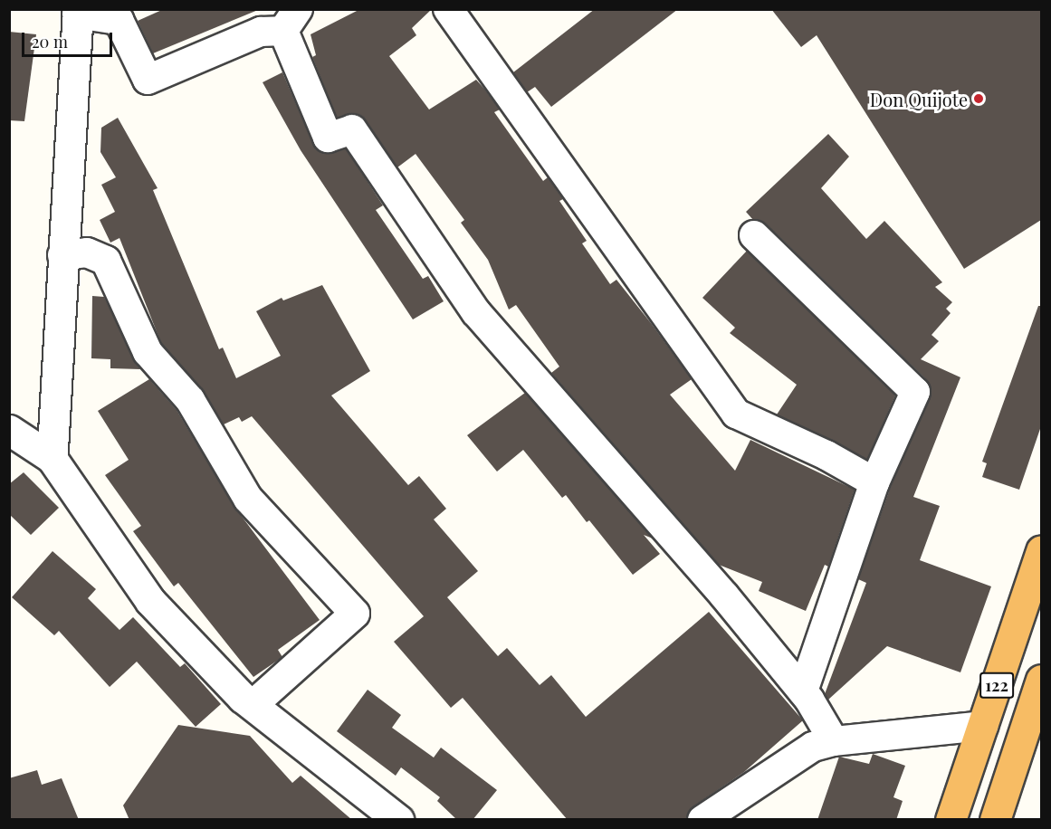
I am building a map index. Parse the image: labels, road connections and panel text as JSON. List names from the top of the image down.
{
  "streets": {
    "highway": ["122"]
  },
  "places": ["Don Quijote"],
  "scale_bar": "20 m"
}
